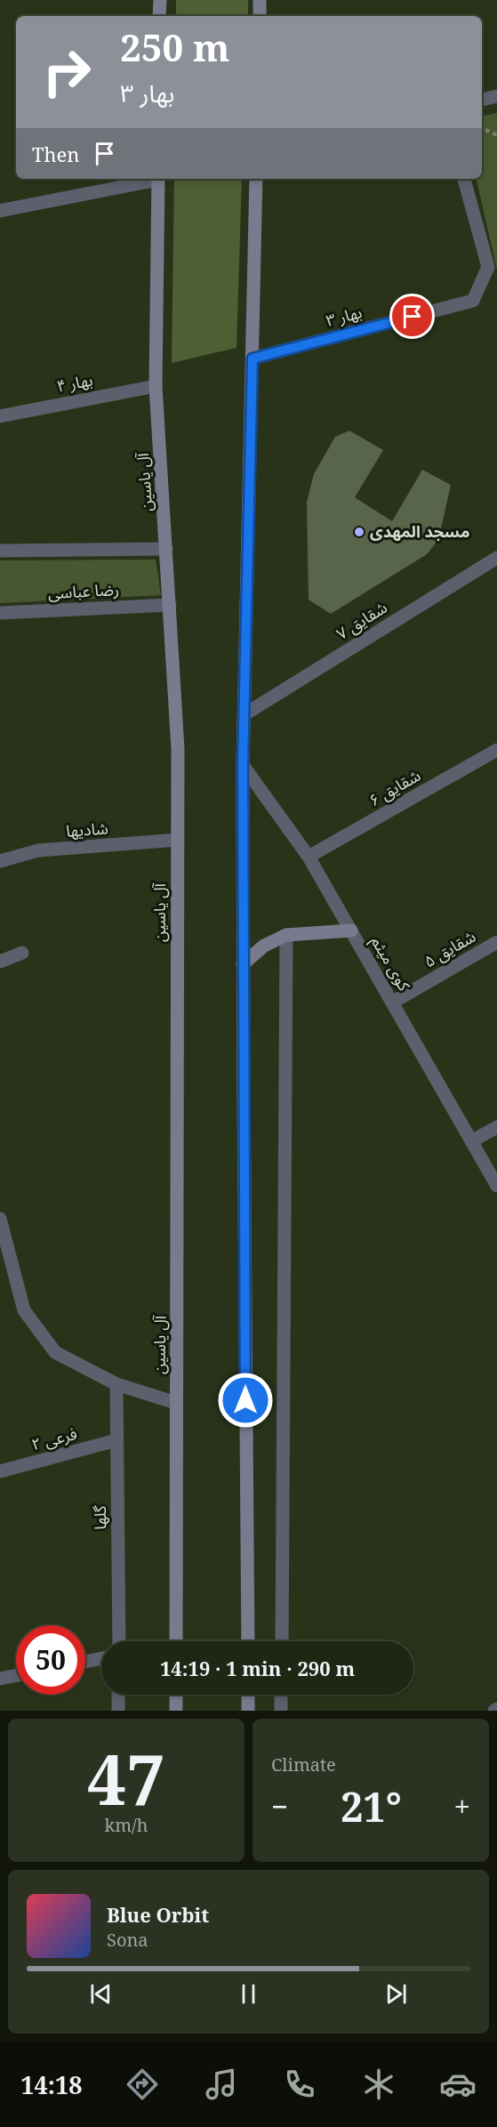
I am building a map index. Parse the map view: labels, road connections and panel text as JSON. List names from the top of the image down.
{
  "streets": {
    "main road": ["آل یاسین"],
    "street": [
      "بهار ۳",
      "بهار ۴",
      "رضا عباسی",
      "شقایق ۷",
      "شقایق ۶",
      "شادیها",
      "شقایق ۵",
      "کوی میثم",
      "فرعی ۲",
      "گلها"
    ]
  },
  "crossings": [
    ["بهار ۴", "آل یاسین"],
    ["آل یاسین", "رضا عباسی"],
    ["آل یاسین", "شادیها"],
    ["شقایق ۶", "کوی میثم"],
    ["شقایق ۵", "کوی میثم"],
    ["فرعی ۲", "گلها"]
  ],
  "places": ["مسجد المهدی"],
  "page": {
    "turn": ["250 m", "بهار ۳"],
    "then": "Then",
    "limit": "50",
    "trip": "14:19 · 1 min · 290 m",
    "tile": [
      ["47", "km/h"],
      "Climate"
    ],
    "heat": ["−", "21°", "+"],
    "song": ["Blue Orbit", "Sona"],
    "tabs": "14:18"
  }
}
